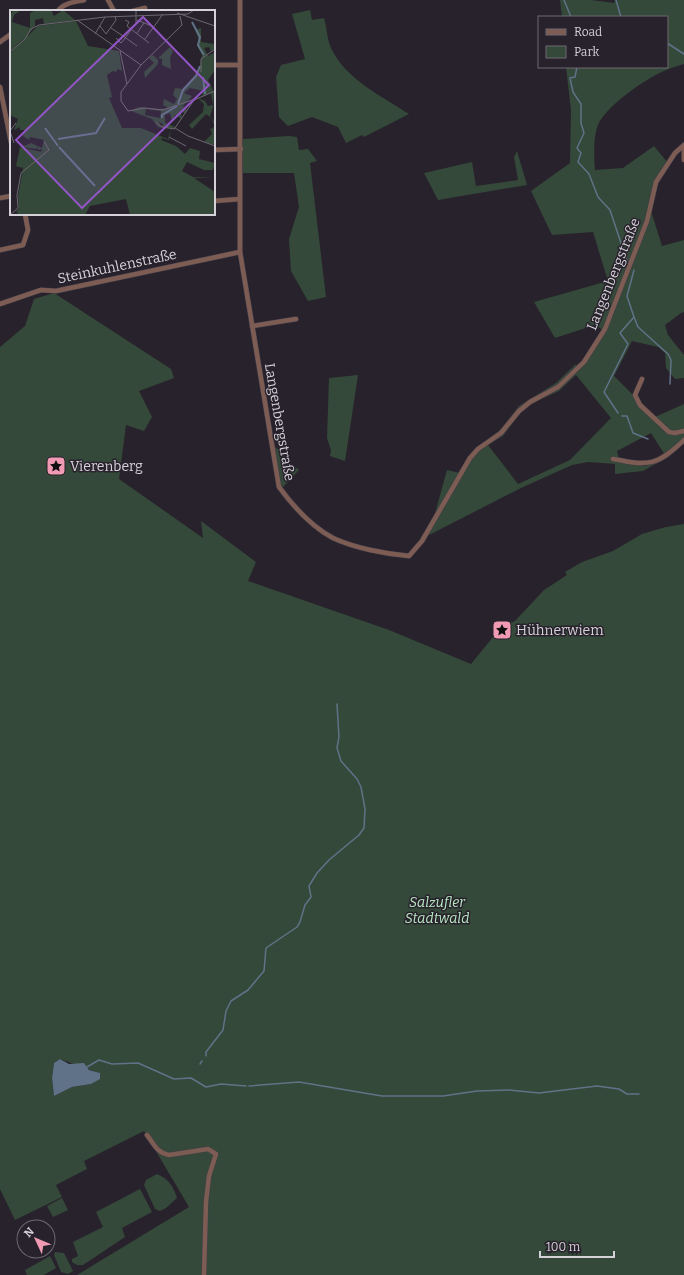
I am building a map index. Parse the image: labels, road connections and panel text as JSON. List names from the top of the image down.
{
  "streets": {
    "street": ["Steinkuhlenstraße", "Langenbergstraße"]
  },
  "crossings": [
    ["Steinkuhlenstraße", "Langenbergstraße"]
  ],
  "parks": ["Salzufler Stadtwald"],
  "places": {
    "place": ["Vierenberg", "Hühnerwiem"]
  },
  "legend": ["Road", "Park"],
  "scale_bar": "100 m",
  "north": "top left"
}
